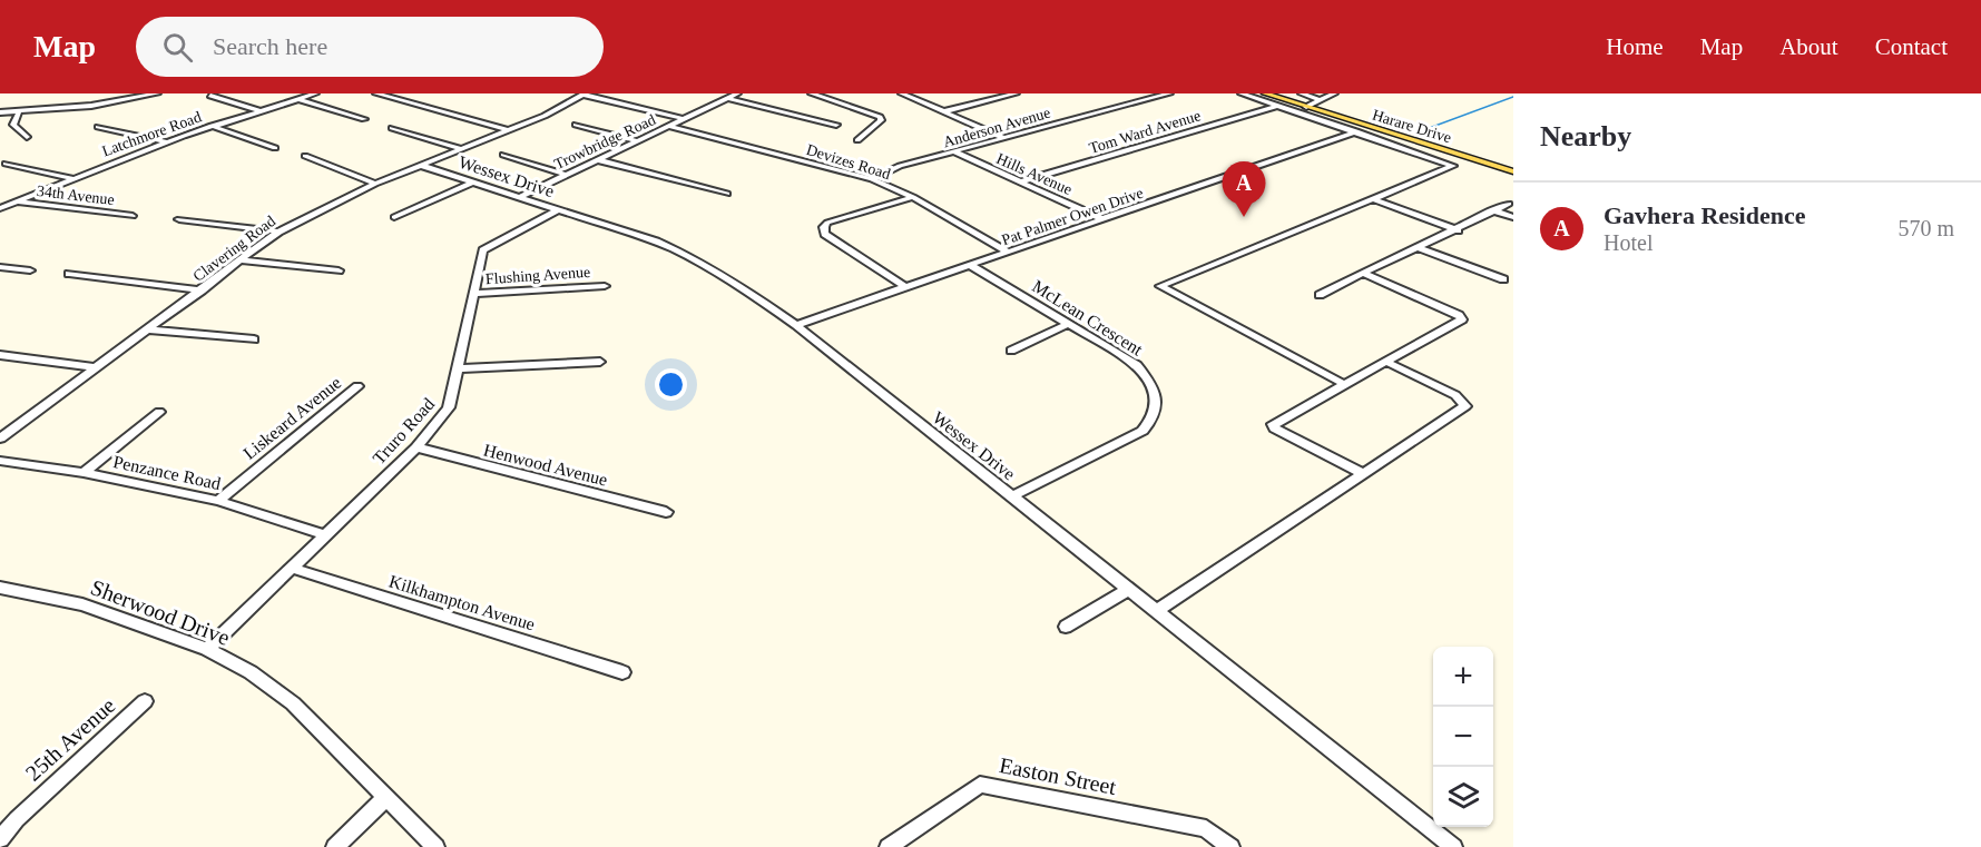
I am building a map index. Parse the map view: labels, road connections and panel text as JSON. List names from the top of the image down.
{
  "streets": {
    "main road": ["Harare Drive"],
    "street": [
      "Anderson Avenue",
      "Tom Ward Avenue",
      "Latchmore Road",
      "Trowbridge Road",
      "Devizes Road",
      "Hills Avenue",
      "Wessex Drive",
      "34th Avenue",
      "Pat Palmer Owen Drive",
      "Clavering Road",
      "Flushing Avenue",
      "McLean Crescent",
      "Liskeard Avenue",
      "Truro Road",
      "Henwood Avenue",
      "Penzance Road",
      "Kilkhampton Avenue",
      "Sherwood Drive",
      "25th Avenue",
      "Easton Street"
    ]
  },
  "crossings": [
    ["Anderson Avenue", "Devizes Road"],
    ["Anderson Avenue", "Hills Avenue"],
    ["Tom Ward Avenue", "Hills Avenue"],
    ["Latchmore Road", "34th Avenue"],
    ["Trowbridge Road", "Devizes Road"],
    ["Trowbridge Road", "Wessex Drive"],
    ["Devizes Road", "Pat Palmer Owen Drive"],
    ["Hills Avenue", "Pat Palmer Owen Drive"],
    ["Wessex Drive", "Pat Palmer Owen Drive"],
    ["Wessex Drive", "Clavering Road"],
    ["Wessex Drive", "McLean Crescent"],
    ["Wessex Drive", "Truro Road"],
    ["Pat Palmer Owen Drive", "McLean Crescent"],
    ["Flushing Avenue", "Truro Road"],
    ["Liskeard Avenue", "Penzance Road"],
    ["Truro Road", "Henwood Avenue"],
    ["Truro Road", "Penzance Road"],
    ["Truro Road", "Kilkhampton Avenue"],
    ["Truro Road", "Sherwood Drive"]
  ],
  "page": {
    "header": "Map",
    "search": "Search here",
    "nav": [
      "Home",
      "Map",
      "About",
      "Contact"
    ],
    "heading": "Nearby",
    "pins": "A",
    "list": [
      {
        "mark": "A",
        "name": "Gavhera Residence",
        "note": "Hotel",
        "value": "570 m"
      }
    ],
    "map_buttons": ["+", "−"]
  }
}
